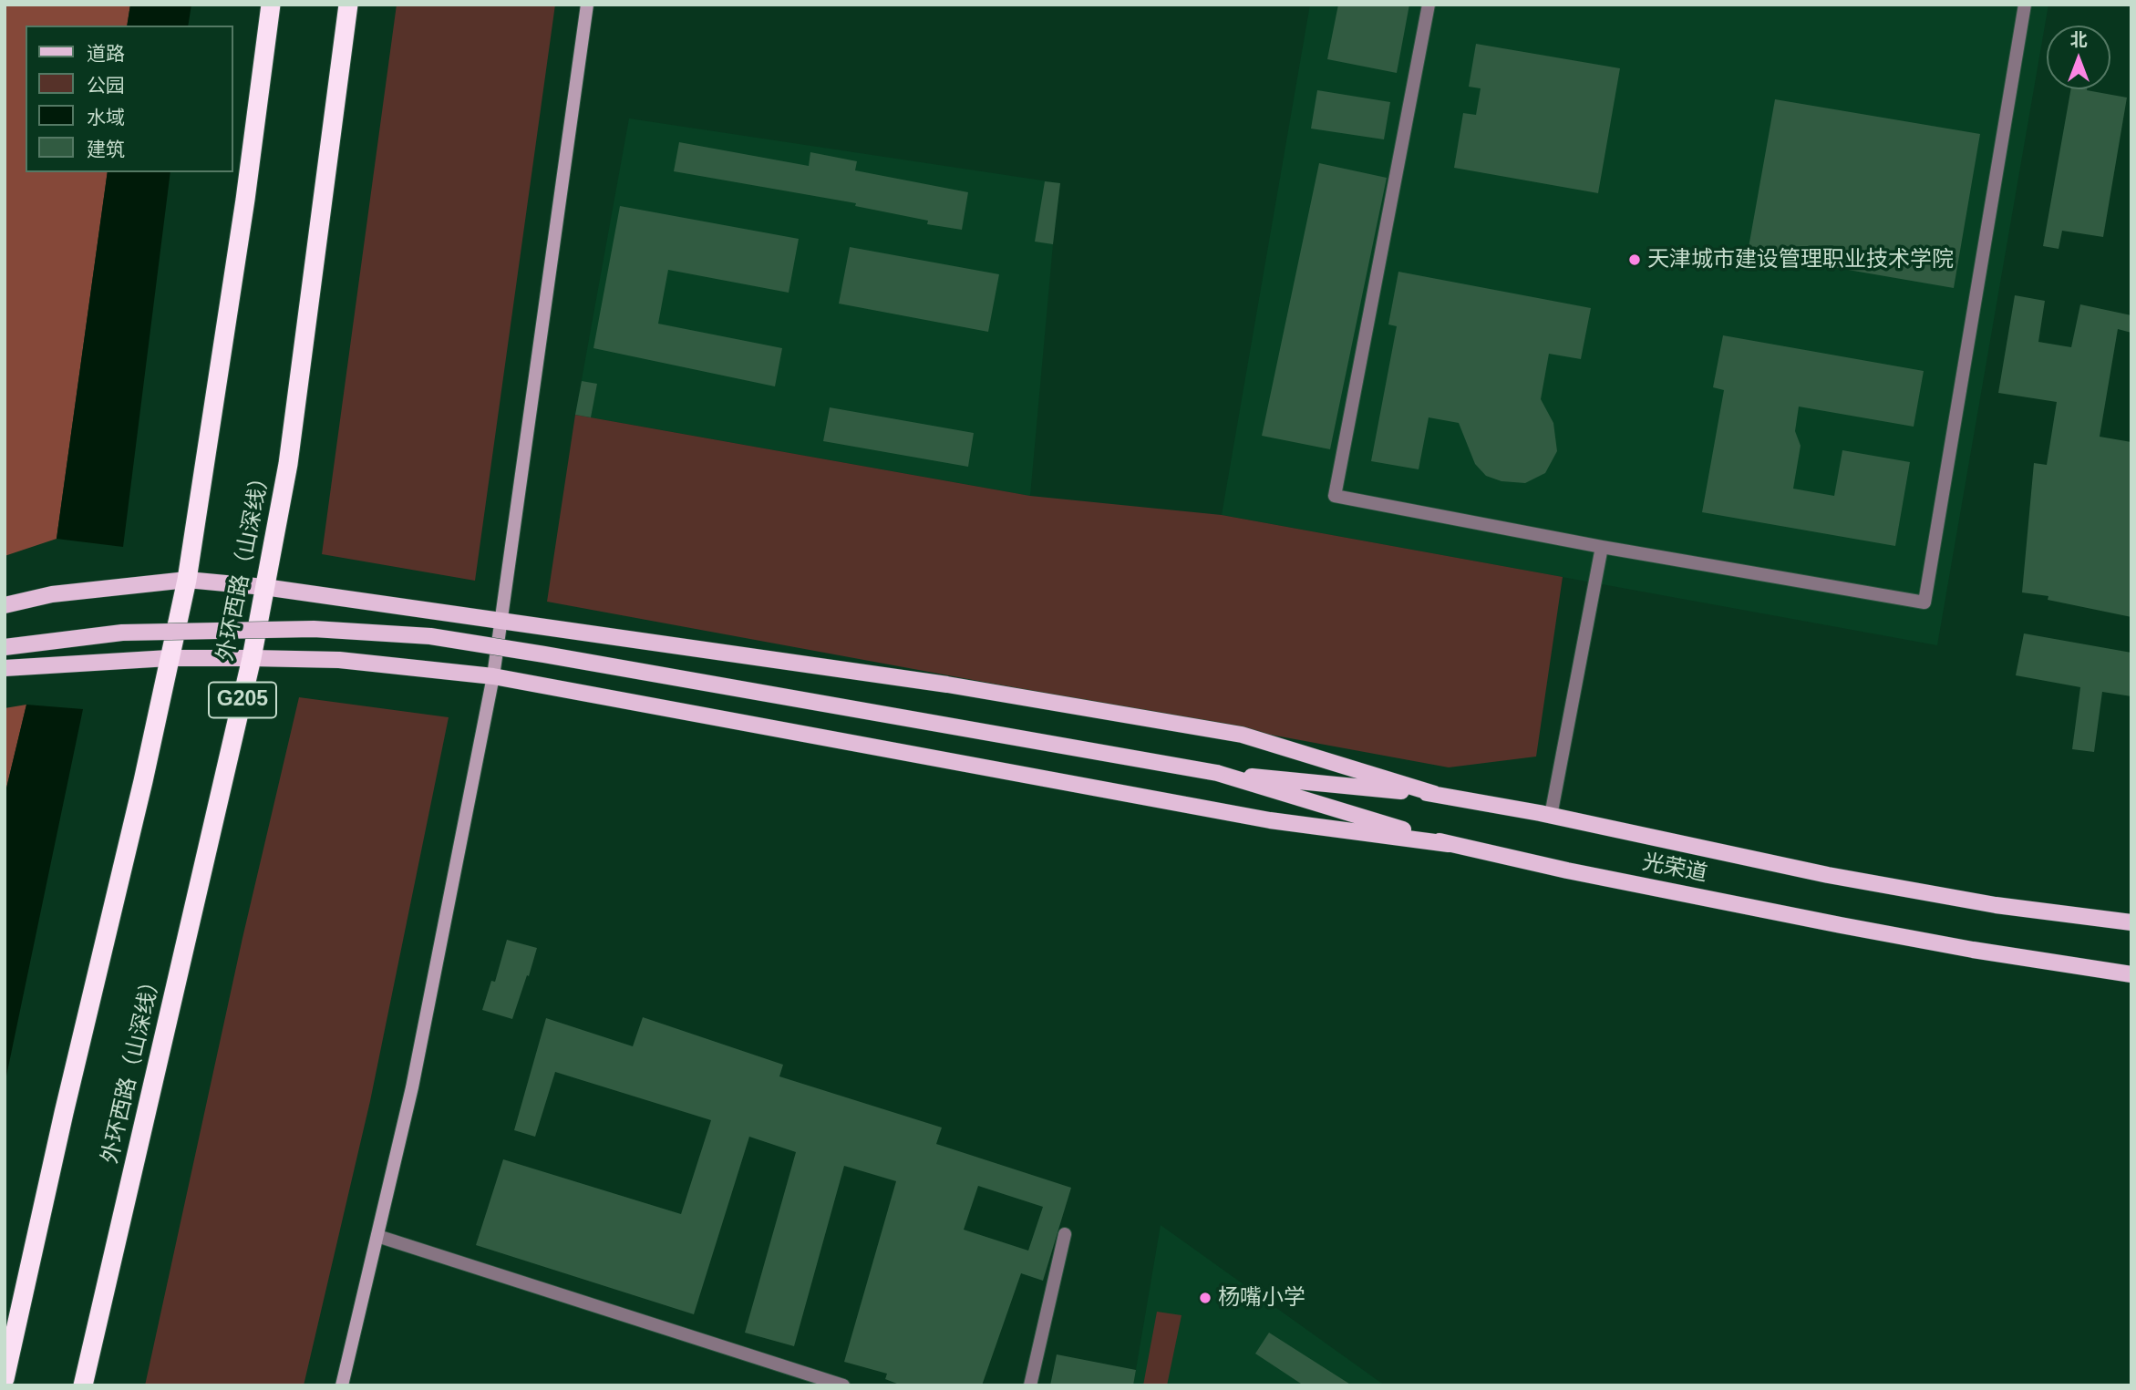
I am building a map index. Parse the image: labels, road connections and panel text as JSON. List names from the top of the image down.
{
  "streets": {
    "highway": ["外环西路（山深线）", "G205"],
    "main road": ["光荣道"]
  },
  "places": ["天津城市建设管理职业技术学院", "杨嘴小学"],
  "legend": [
    "道路",
    "公园",
    "水域",
    "建筑"
  ],
  "north": "top"
}
